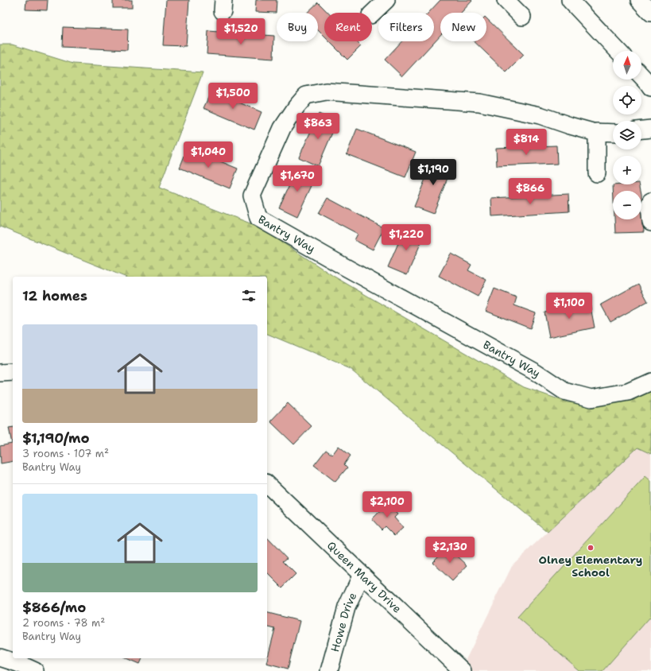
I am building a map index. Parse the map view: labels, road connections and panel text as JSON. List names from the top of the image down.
{
  "streets": {
    "street": ["Bantry Way", "Queen Mary Drive", "Howe Drive"]
  },
  "crossings": [
    ["Queen Mary Drive", "Howe Drive"]
  ],
  "places": ["Olney Elementary School"],
  "north": "top",
  "page": {
    "chip": [
      "Buy",
      "Rent",
      "Filters",
      "New"
    ],
    "price": [
      "$1,520",
      "$1,500",
      "$863",
      "$814",
      "$1,040",
      "$1,190",
      "$1,670",
      "$866",
      "$1,220",
      "$1,100",
      "$2,100",
      "$2,130"
    ],
    "map_buttons": ["+", "−"],
    "heading": "12 homes",
    "list": [
      {
        "name": "$1,190/mo",
        "note": "3 rooms · 107 m² · Bantry Way"
      },
      {
        "name": "$866/mo",
        "note": "2 rooms · 78 m² · Bantry Way"
      }
    ]
  }
}
